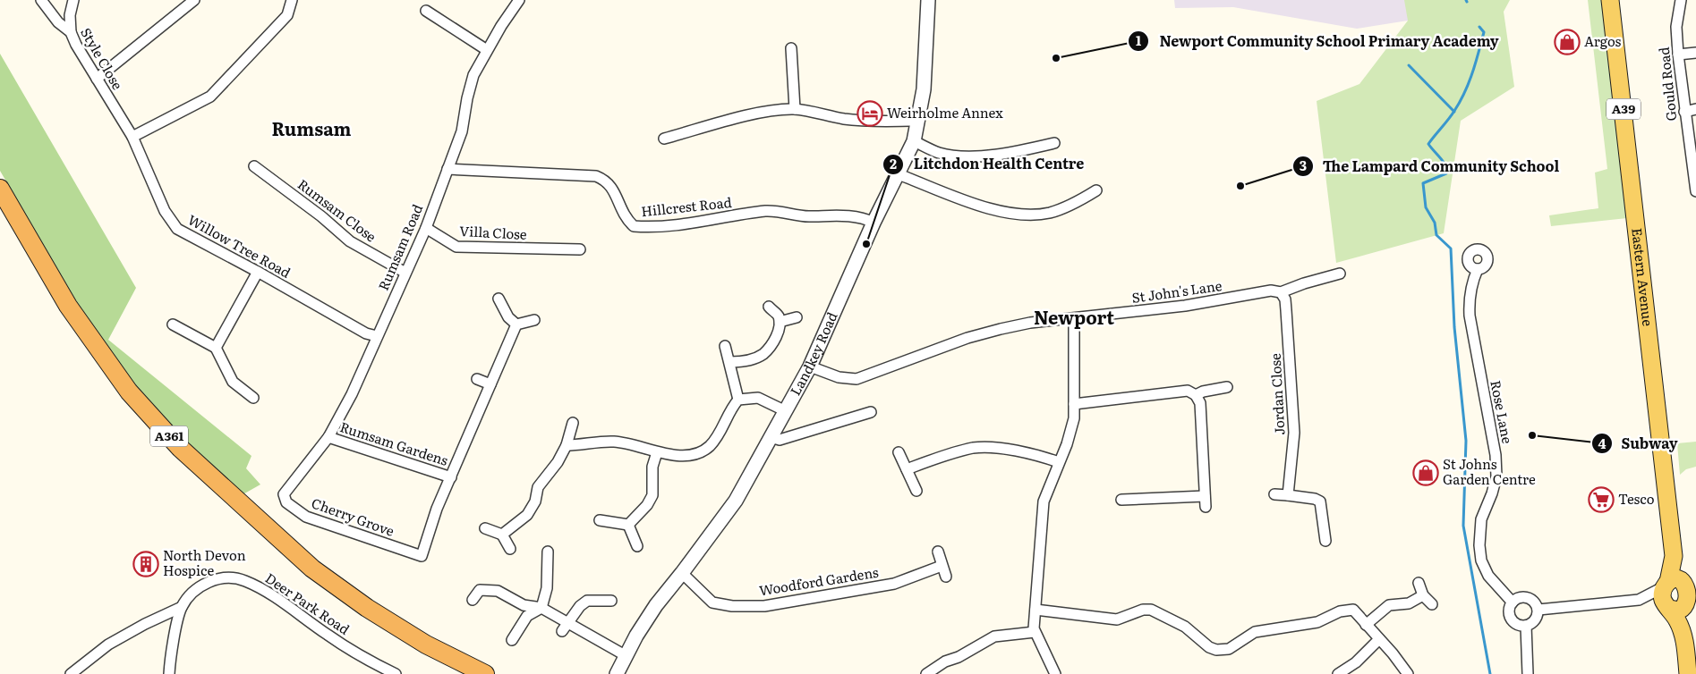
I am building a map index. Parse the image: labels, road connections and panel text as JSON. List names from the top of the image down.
{
  "streets": {
    "highway": ["A361"],
    "main road": ["A39", "Eastern Avenue"],
    "street": [
      "Style Close",
      "Gould Road",
      "Hillcrest Road",
      "Rumsam Close",
      "Villa Close",
      "Willow Tree Road",
      "Rumsam Road",
      "St John's Lane",
      "Landkey Road",
      "Jordan Close",
      "Rose Lane",
      "Rumsam Gardens",
      "Cherry Grove",
      "Woodford Gardens",
      "Deer Park Road"
    ]
  },
  "crossings": [
    ["Style Close", "Willow Tree Road"],
    ["Hillcrest Road", "Rumsam Road"],
    ["Hillcrest Road", "Landkey Road"],
    ["Rumsam Close", "Rumsam Road"],
    ["Villa Close", "Rumsam Road"],
    ["Willow Tree Road", "Rumsam Road"],
    ["Rumsam Road", "Rumsam Gardens"],
    ["Rumsam Road", "Cherry Grove"],
    ["St John's Lane", "Landkey Road"],
    ["St John's Lane", "Jordan Close"],
    ["Landkey Road", "Woodford Gardens"],
    ["Rumsam Gardens", "Cherry Grove"]
  ],
  "districts": ["Rumsam", "Newport"],
  "places": {
    "shop": ["Argos", "St Johns Garden Centre"],
    "other": [
      "Newport Community School Primary Academy",
      "The Lampard Community School",
      "Litchdon Health Centre",
      "Subway"
    ],
    "hotel": ["Weirholme Annex"],
    "supermarket": ["Tesco"],
    "building": ["North Devon Hospice"]
  }
}
